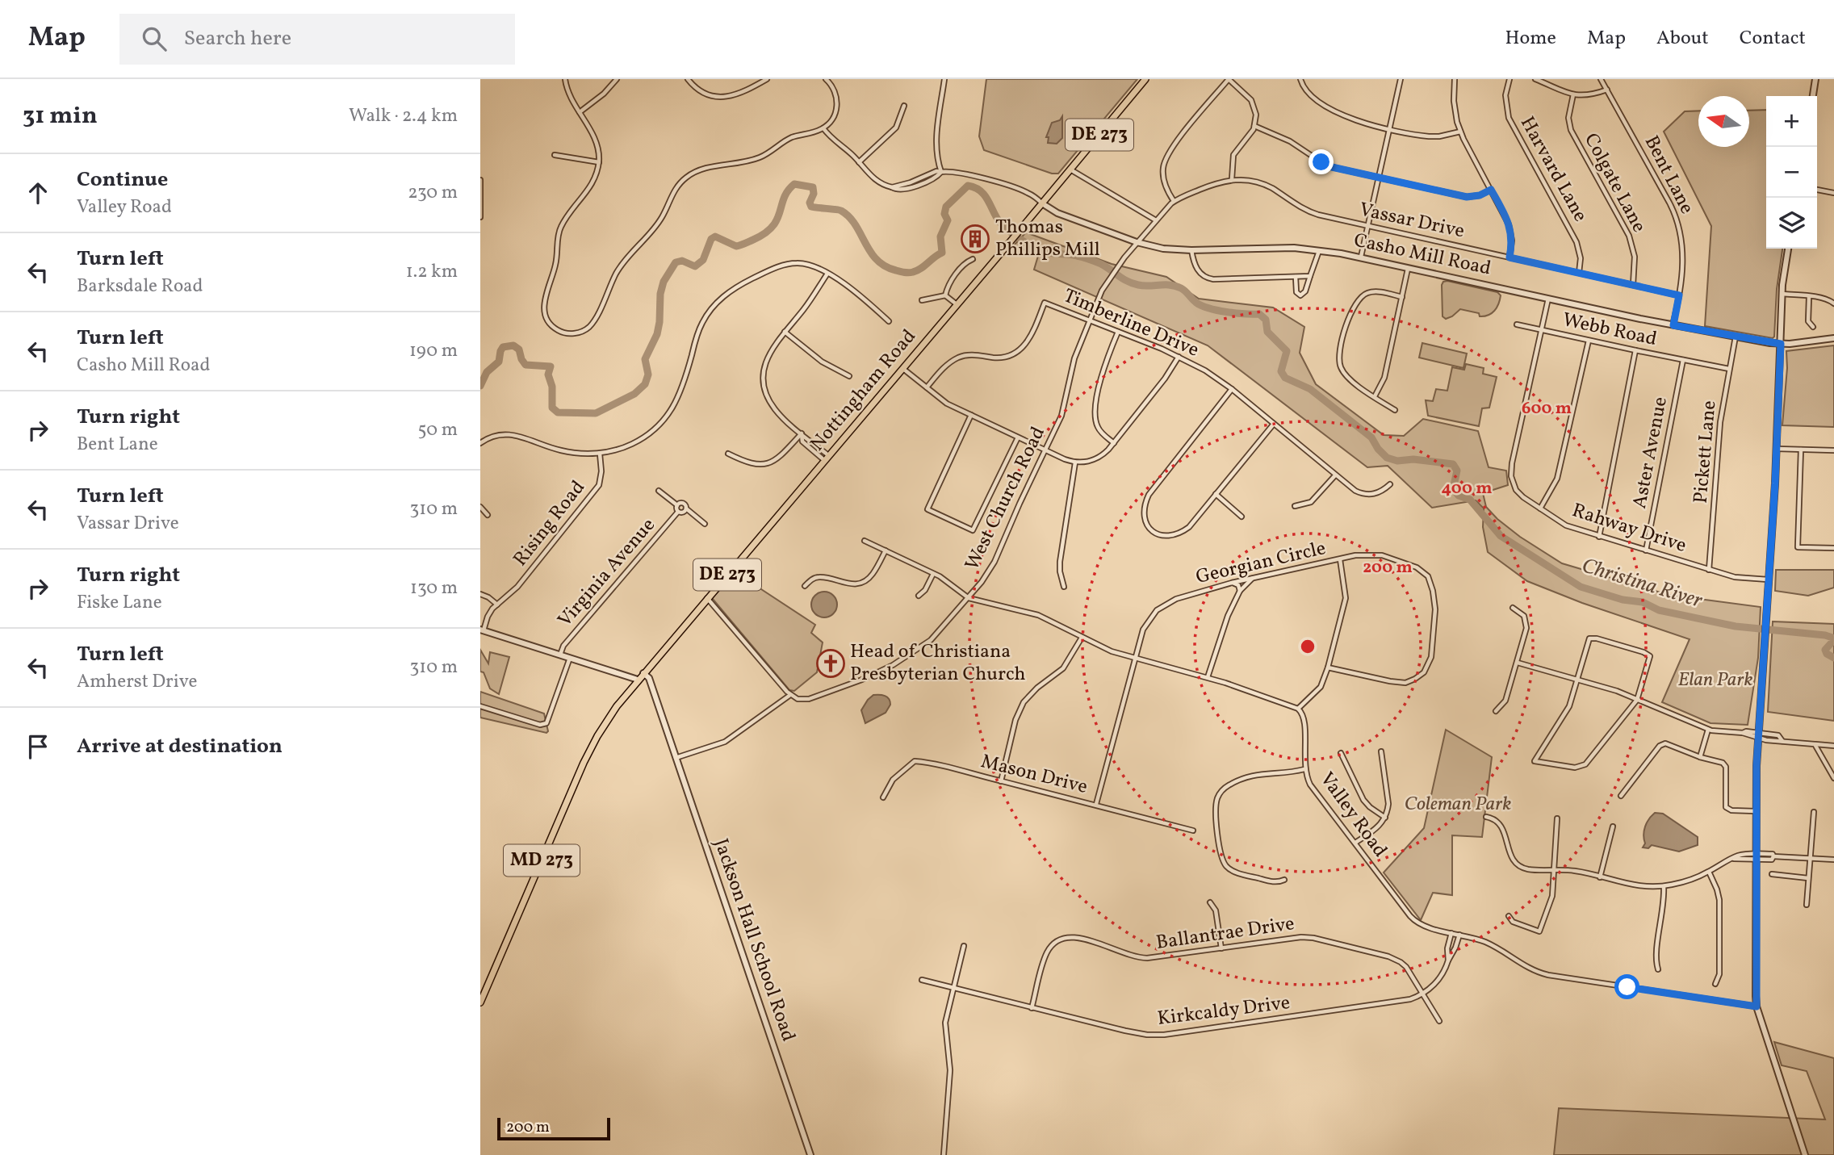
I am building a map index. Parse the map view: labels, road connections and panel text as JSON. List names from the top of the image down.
{
  "streets": {
    "main road": ["DE 273", "Nottingham Road", "MD 273"],
    "street": [
      "Harvard Lane",
      "Bent Lane",
      "Colgate Lane",
      "Vassar Drive",
      "Casho Mill Road",
      "Timberline Drive",
      "Webb Road",
      "Pickett Lane",
      "Aster Avenue",
      "West Church Road",
      "Rising Road",
      "Rahway Drive",
      "Georgian Circle",
      "Virginia Avenue",
      "Mason Drive",
      "Valley Road",
      "Ballantrae Drive",
      "Jackson Hall School Road",
      "Kirkcaldy Drive"
    ]
  },
  "crossings": [
    ["Harvard Lane", "Vassar Drive"],
    ["Bent Lane", "Vassar Drive"],
    ["Bent Lane", "Casho Mill Road"],
    ["Colgate Lane", "Vassar Drive"],
    ["Vassar Drive", "West Church Road"],
    ["Casho Mill Road", "Nottingham Road"],
    ["Casho Mill Road", "Pickett Lane"],
    ["Casho Mill Road", "West Church Road"],
    ["Casho Mill Road", "Rahway Drive"],
    ["Timberline Drive", "West Church Road"],
    ["Webb Road", "Pickett Lane"],
    ["Webb Road", "Aster Avenue"],
    ["Webb Road", "Rahway Drive"],
    ["Nottingham Road", "MD 273"],
    ["Nottingham Road", "Jackson Hall School Road"],
    ["Pickett Lane", "Rahway Drive"],
    ["Aster Avenue", "Rahway Drive"],
    ["Georgian Circle", "Mason Drive"],
    ["Valley Road", "Kirkcaldy Drive"],
    ["Ballantrae Drive", "Kirkcaldy Drive"]
  ],
  "water": ["Christina River"],
  "parks": ["Elan Park", "Coleman Park"],
  "places": {
    "building": ["Thomas Phillips Mill"],
    "church": ["Head of Christiana Presbyterian Church"]
  },
  "scale_bar": "200 m",
  "north": "left",
  "page": {
    "header": "Map",
    "search": "Search here",
    "nav": [
      "Home",
      "Map",
      "About",
      "Contact"
    ],
    "heading": ["31 min", "Walk · 2.4 km"],
    "map_buttons": ["+", "−"],
    "list": [
      ["Continue", "Valley Road", "230 m"],
      ["Turn left", "Barksdale Road", "1.2 km"],
      ["Turn left", "Casho Mill Road", "190 m"],
      ["Turn right", "Bent Lane", "50 m"],
      ["Turn left", "Vassar Drive", "310 m"],
      ["Turn right", "Fiske Lane", "130 m"],
      ["Turn left", "Amherst Drive", "310 m"],
      "Arrive at destination"
    ],
    "scale": "200 m"
  },
  "rings": ["600 m", "400 m", "200 m"]
}
